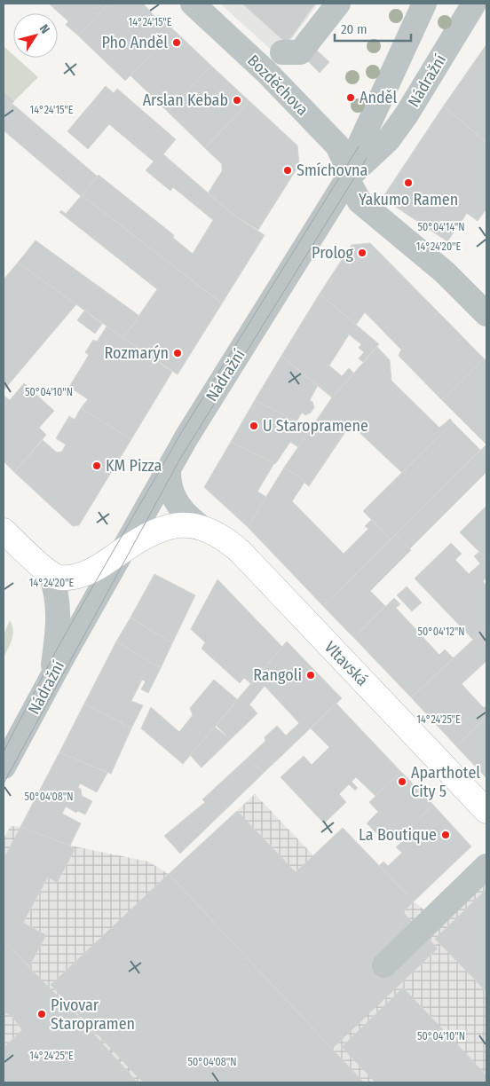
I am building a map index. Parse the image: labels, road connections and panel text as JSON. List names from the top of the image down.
{
  "streets": {
    "main road": ["Vltavská"],
    "street": ["Nádražní", "Bozděchova"]
  },
  "crossings": [
    ["Nádražní", "Bozděchova"],
    ["Nádražní", "Vltavská"]
  ],
  "places": [
    "Pho Anděl",
    "Anděl",
    "Arslan Kebab",
    "Smíchovna",
    "Yakumo Ramen",
    "Prolog",
    "Rozmarýn",
    "U Staropramene",
    "KM Pizza",
    "Rangoli",
    "Aparthotel City 5",
    "La Boutique",
    "Pivovar Staropramen"
  ],
  "scale_bar": "20 m",
  "north": "top right",
  "coordinates": [
    "14°24'15\"E",
    "50°04'14\"N",
    "14°24'20\"E",
    "50°04'10\"N",
    "50°04'12\"N",
    "14°24'25\"E",
    "50°04'08\"N"
  ]
}
